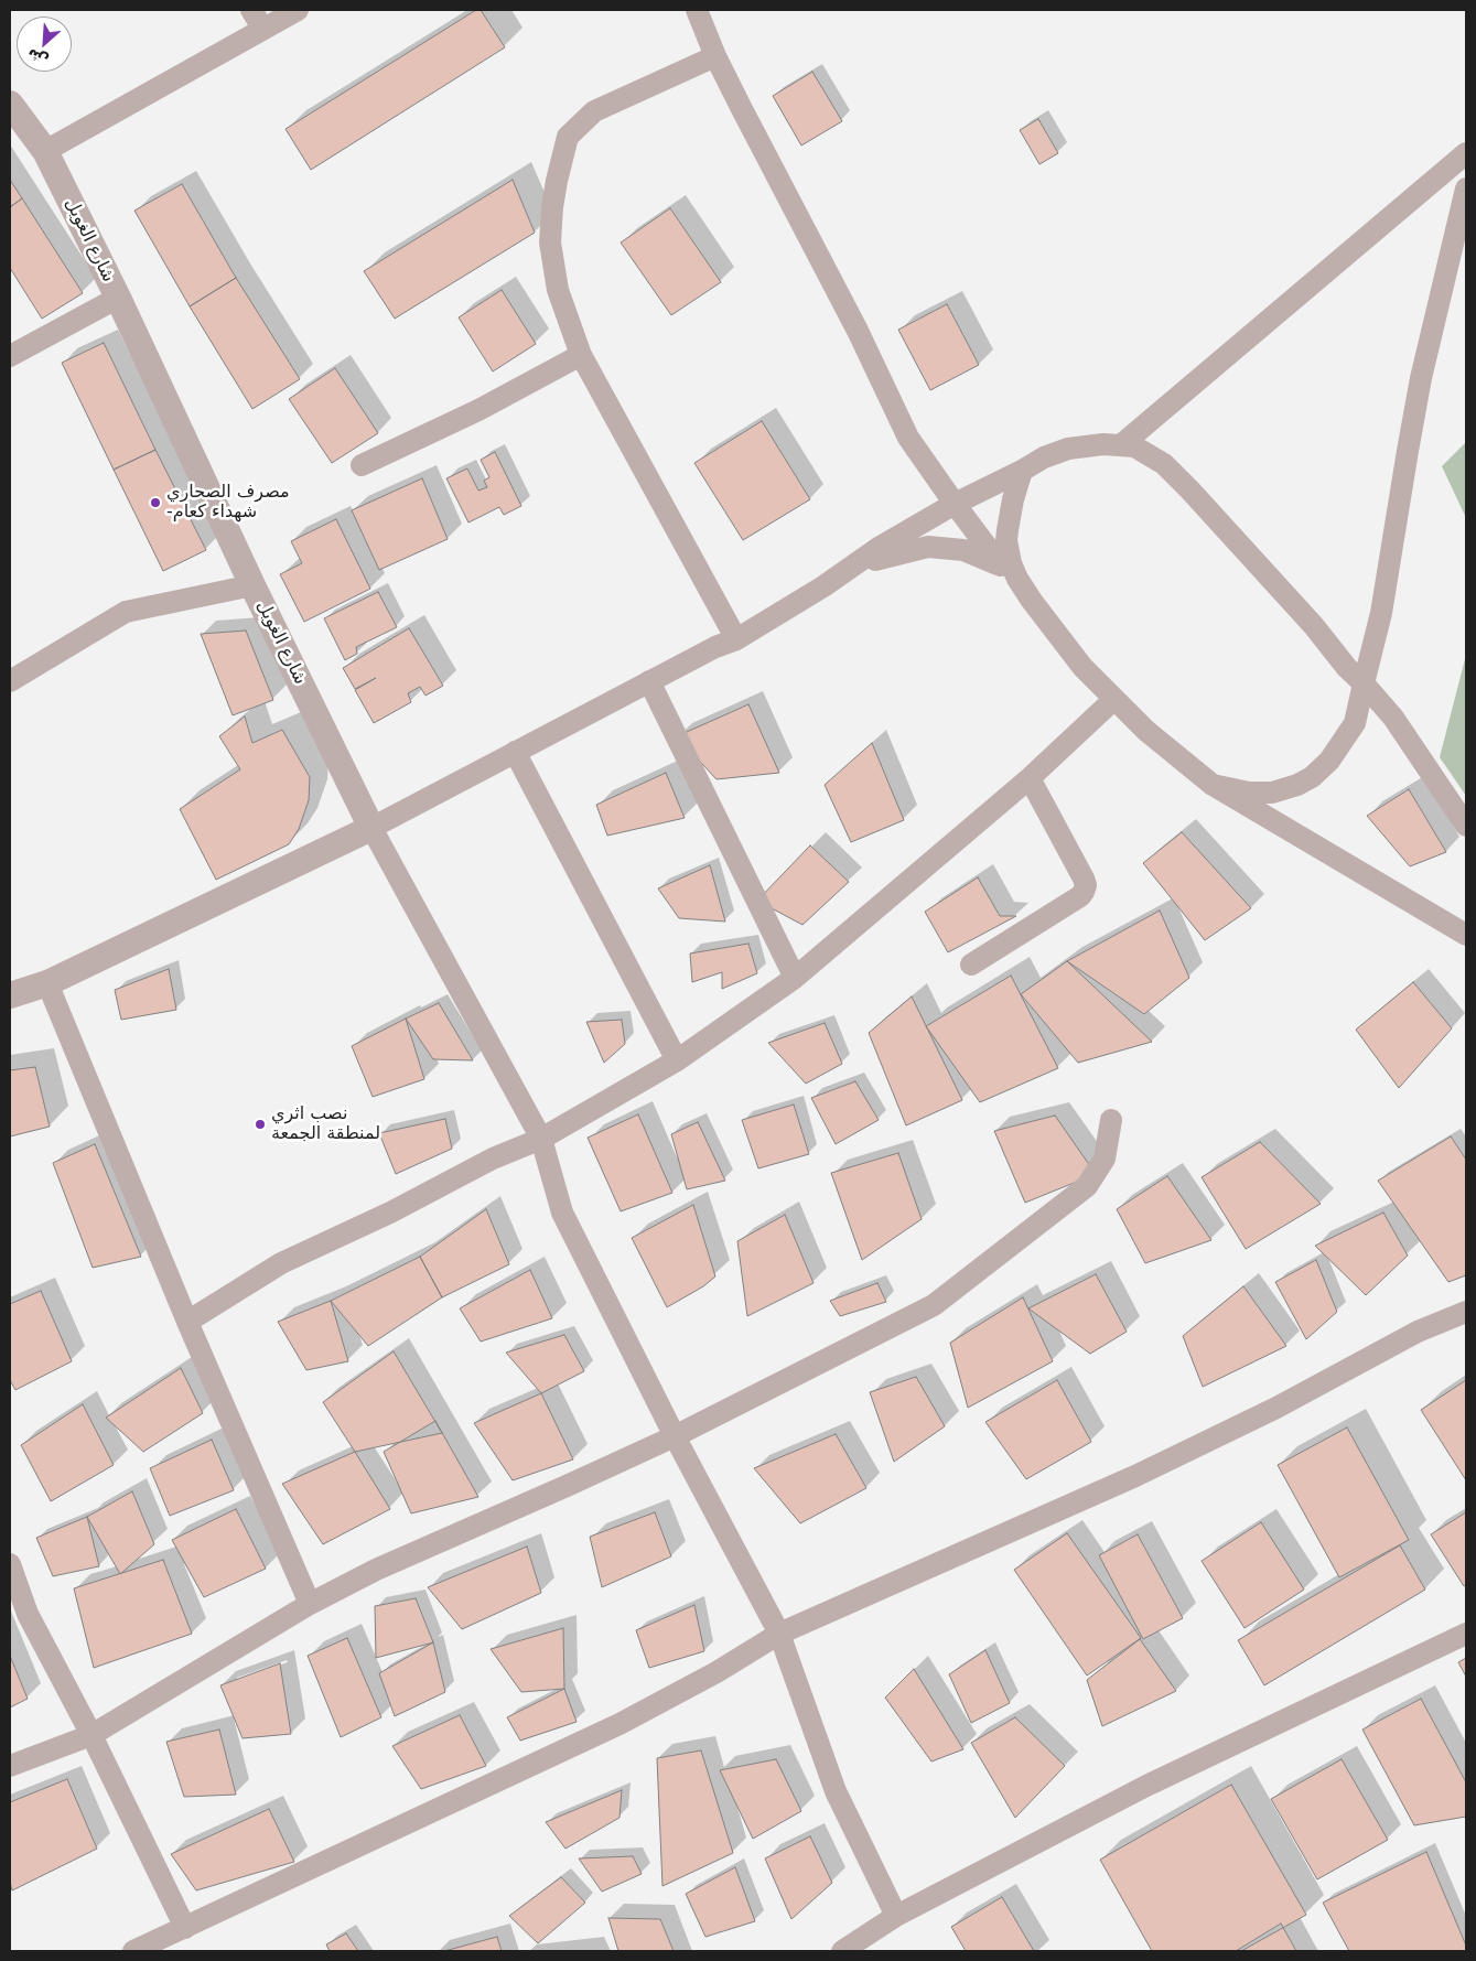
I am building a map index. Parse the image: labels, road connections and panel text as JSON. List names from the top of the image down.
{
  "streets": {
    "street": ["شارع الغويل"]
  },
  "places": ["مصرف الصحاري -شهداء كعام", "نصب اثري لمنطقة الجمعة"],
  "north": "bottom left"
}
